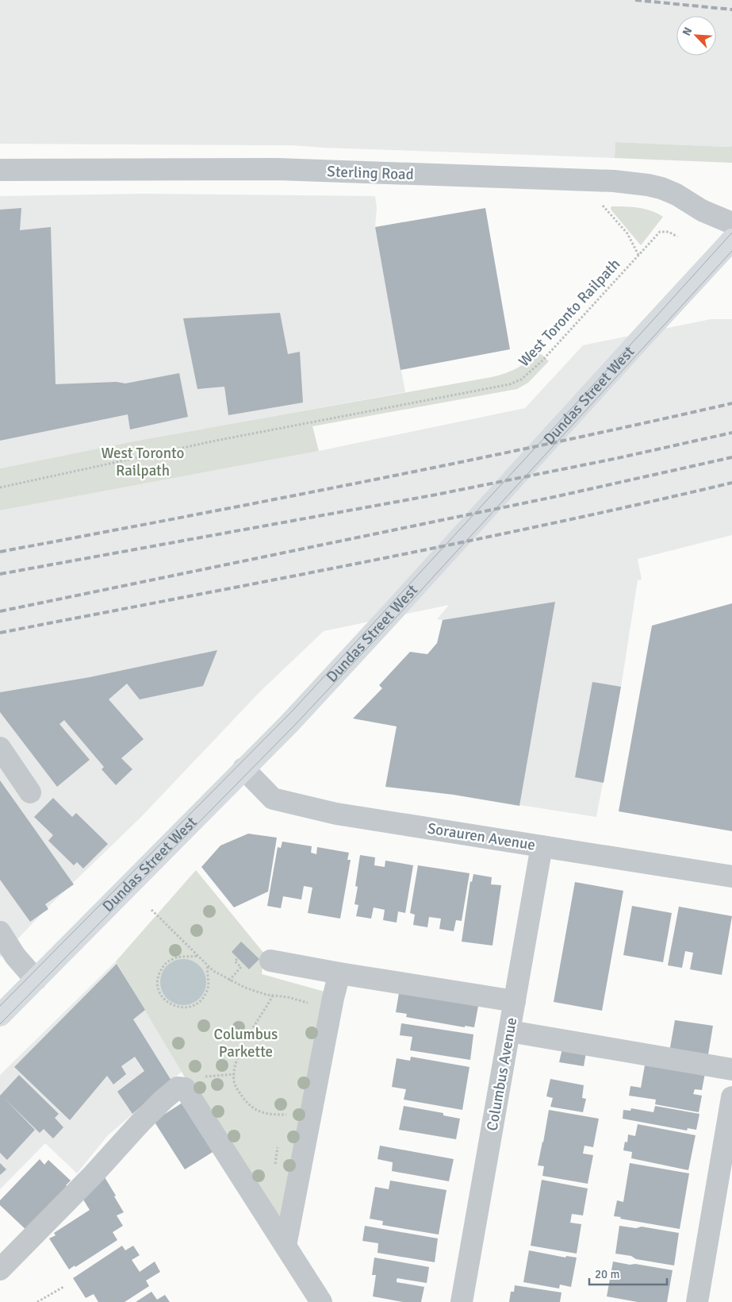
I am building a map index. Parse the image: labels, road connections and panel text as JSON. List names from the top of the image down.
{
  "streets": {
    "main road": ["Dundas Street West"],
    "street": ["Sterling Road", "Sorauren Avenue", "Columbus Avenue"],
    "path": ["West Toronto Railpath"]
  },
  "crossings": [
    ["Dundas Street West", "Sorauren Avenue"],
    ["Sorauren Avenue", "Columbus Avenue"]
  ],
  "parks": ["West Toronto Railpath", "Columbus Parkette"],
  "scale_bar": "20 m",
  "north": "top left"
}
